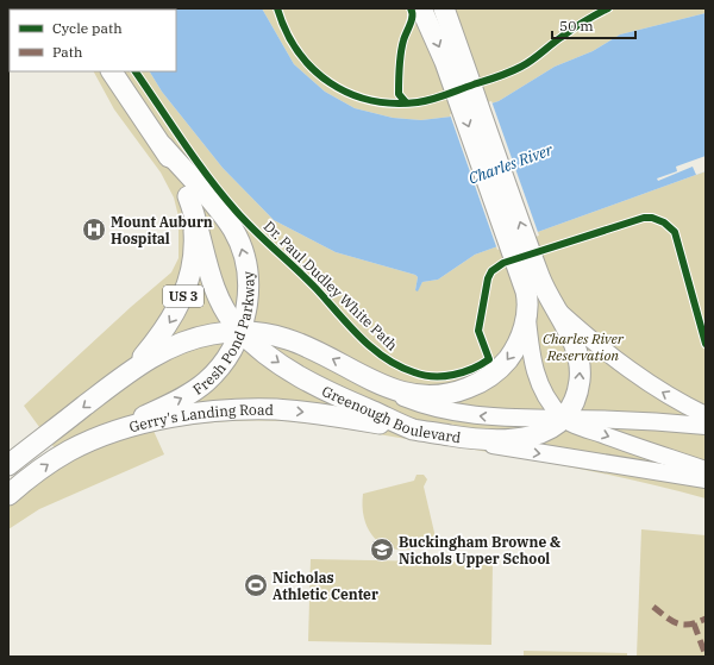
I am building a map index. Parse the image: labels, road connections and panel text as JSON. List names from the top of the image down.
{
  "streets": {
    "highway": [
      "US 3",
      "Fresh Pond Parkway",
      "Greenough Boulevard",
      "Gerry's Landing Road"
    ],
    "cycle path": ["Dr. Paul Dudley White Path"]
  },
  "crossings": [
    ["US 3", "Fresh Pond Parkway"],
    ["US 3", "Greenough Boulevard"],
    ["Fresh Pond Parkway", "Greenough Boulevard"],
    ["Fresh Pond Parkway", "Gerry's Landing Road"],
    ["Greenough Boulevard", "Gerry's Landing Road"]
  ],
  "water": ["Charles River"],
  "parks": ["Charles River Reservation"],
  "places": {
    "hospital": ["Mount Auburn Hospital"],
    "school or university": ["Buckingham Browne & Nichols Upper School"],
    "sports": ["Nicholas Athletic Center"]
  },
  "legend": ["Cycle path", "Path"],
  "scale_bar": "50 m"
}
